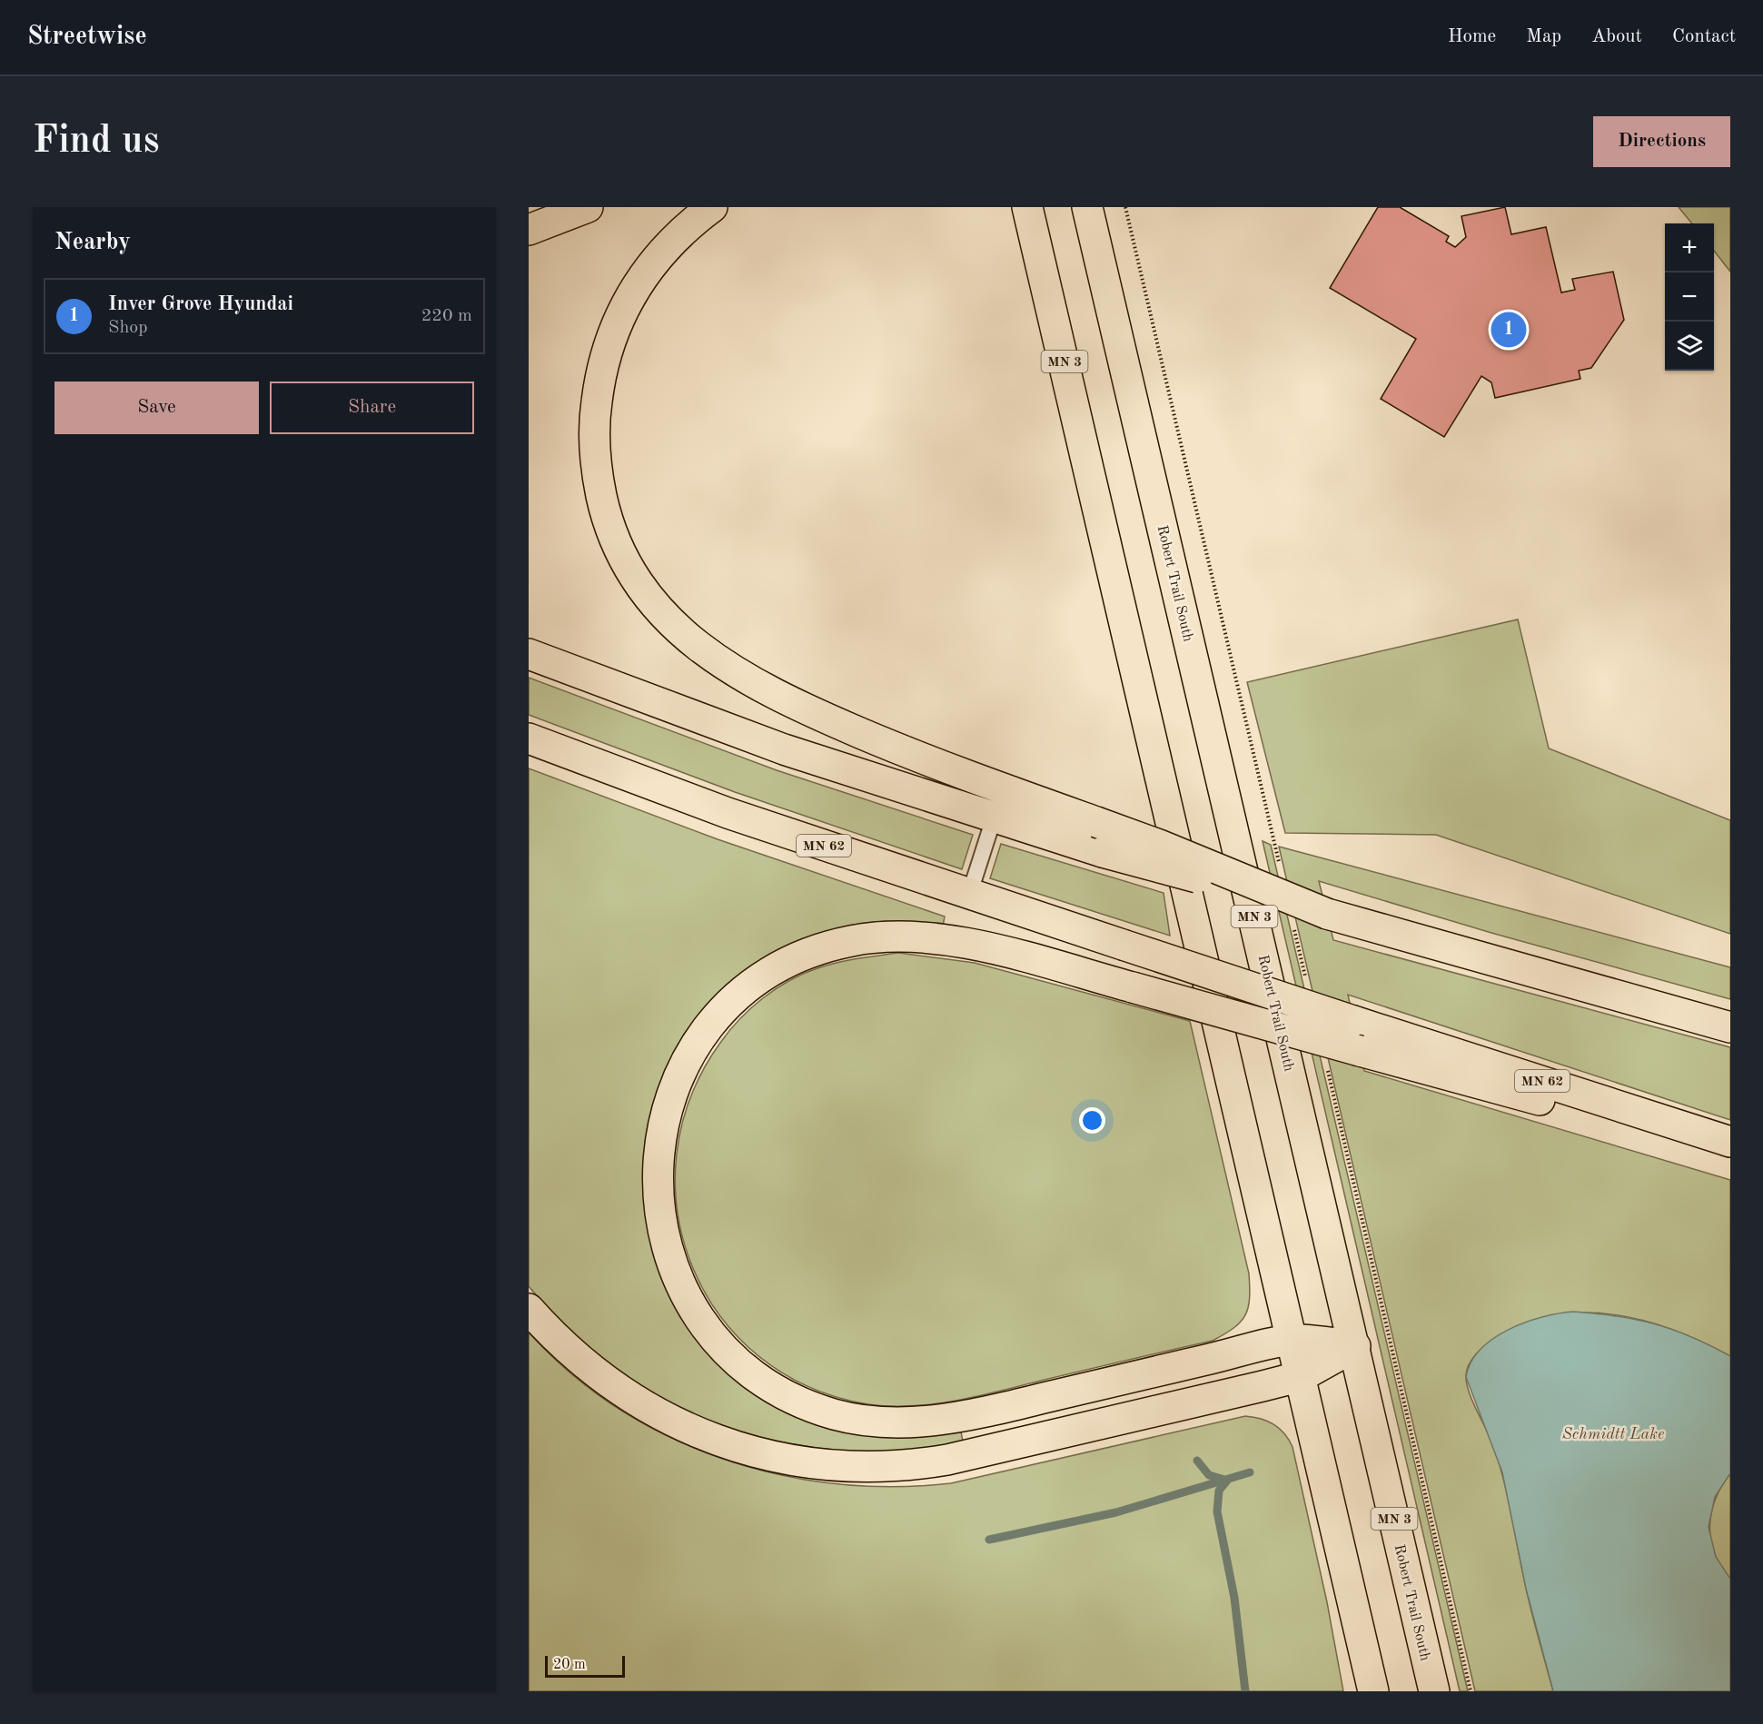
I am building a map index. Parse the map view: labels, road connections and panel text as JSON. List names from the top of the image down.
{
  "streets": {
    "main road": ["MN 3", "Robert Trail South", "MN 62"]
  },
  "water": ["Schmidtt Lake"],
  "scale_bar": "20 m",
  "page": {
    "header": "Streetwise",
    "nav": [
      "Home",
      "Map",
      "About",
      "Contact"
    ],
    "buttons": [
      "Directions",
      ["Save", "Share"]
    ],
    "title": "Find us",
    "heading": "Nearby",
    "map_buttons": ["+", "−"],
    "list": [
      {
        "mark": "1",
        "name": "Inver Grove Hyundai",
        "note": "Shop",
        "value": "220 m"
      }
    ],
    "pins": "1",
    "scale": "20 m"
  }
}
